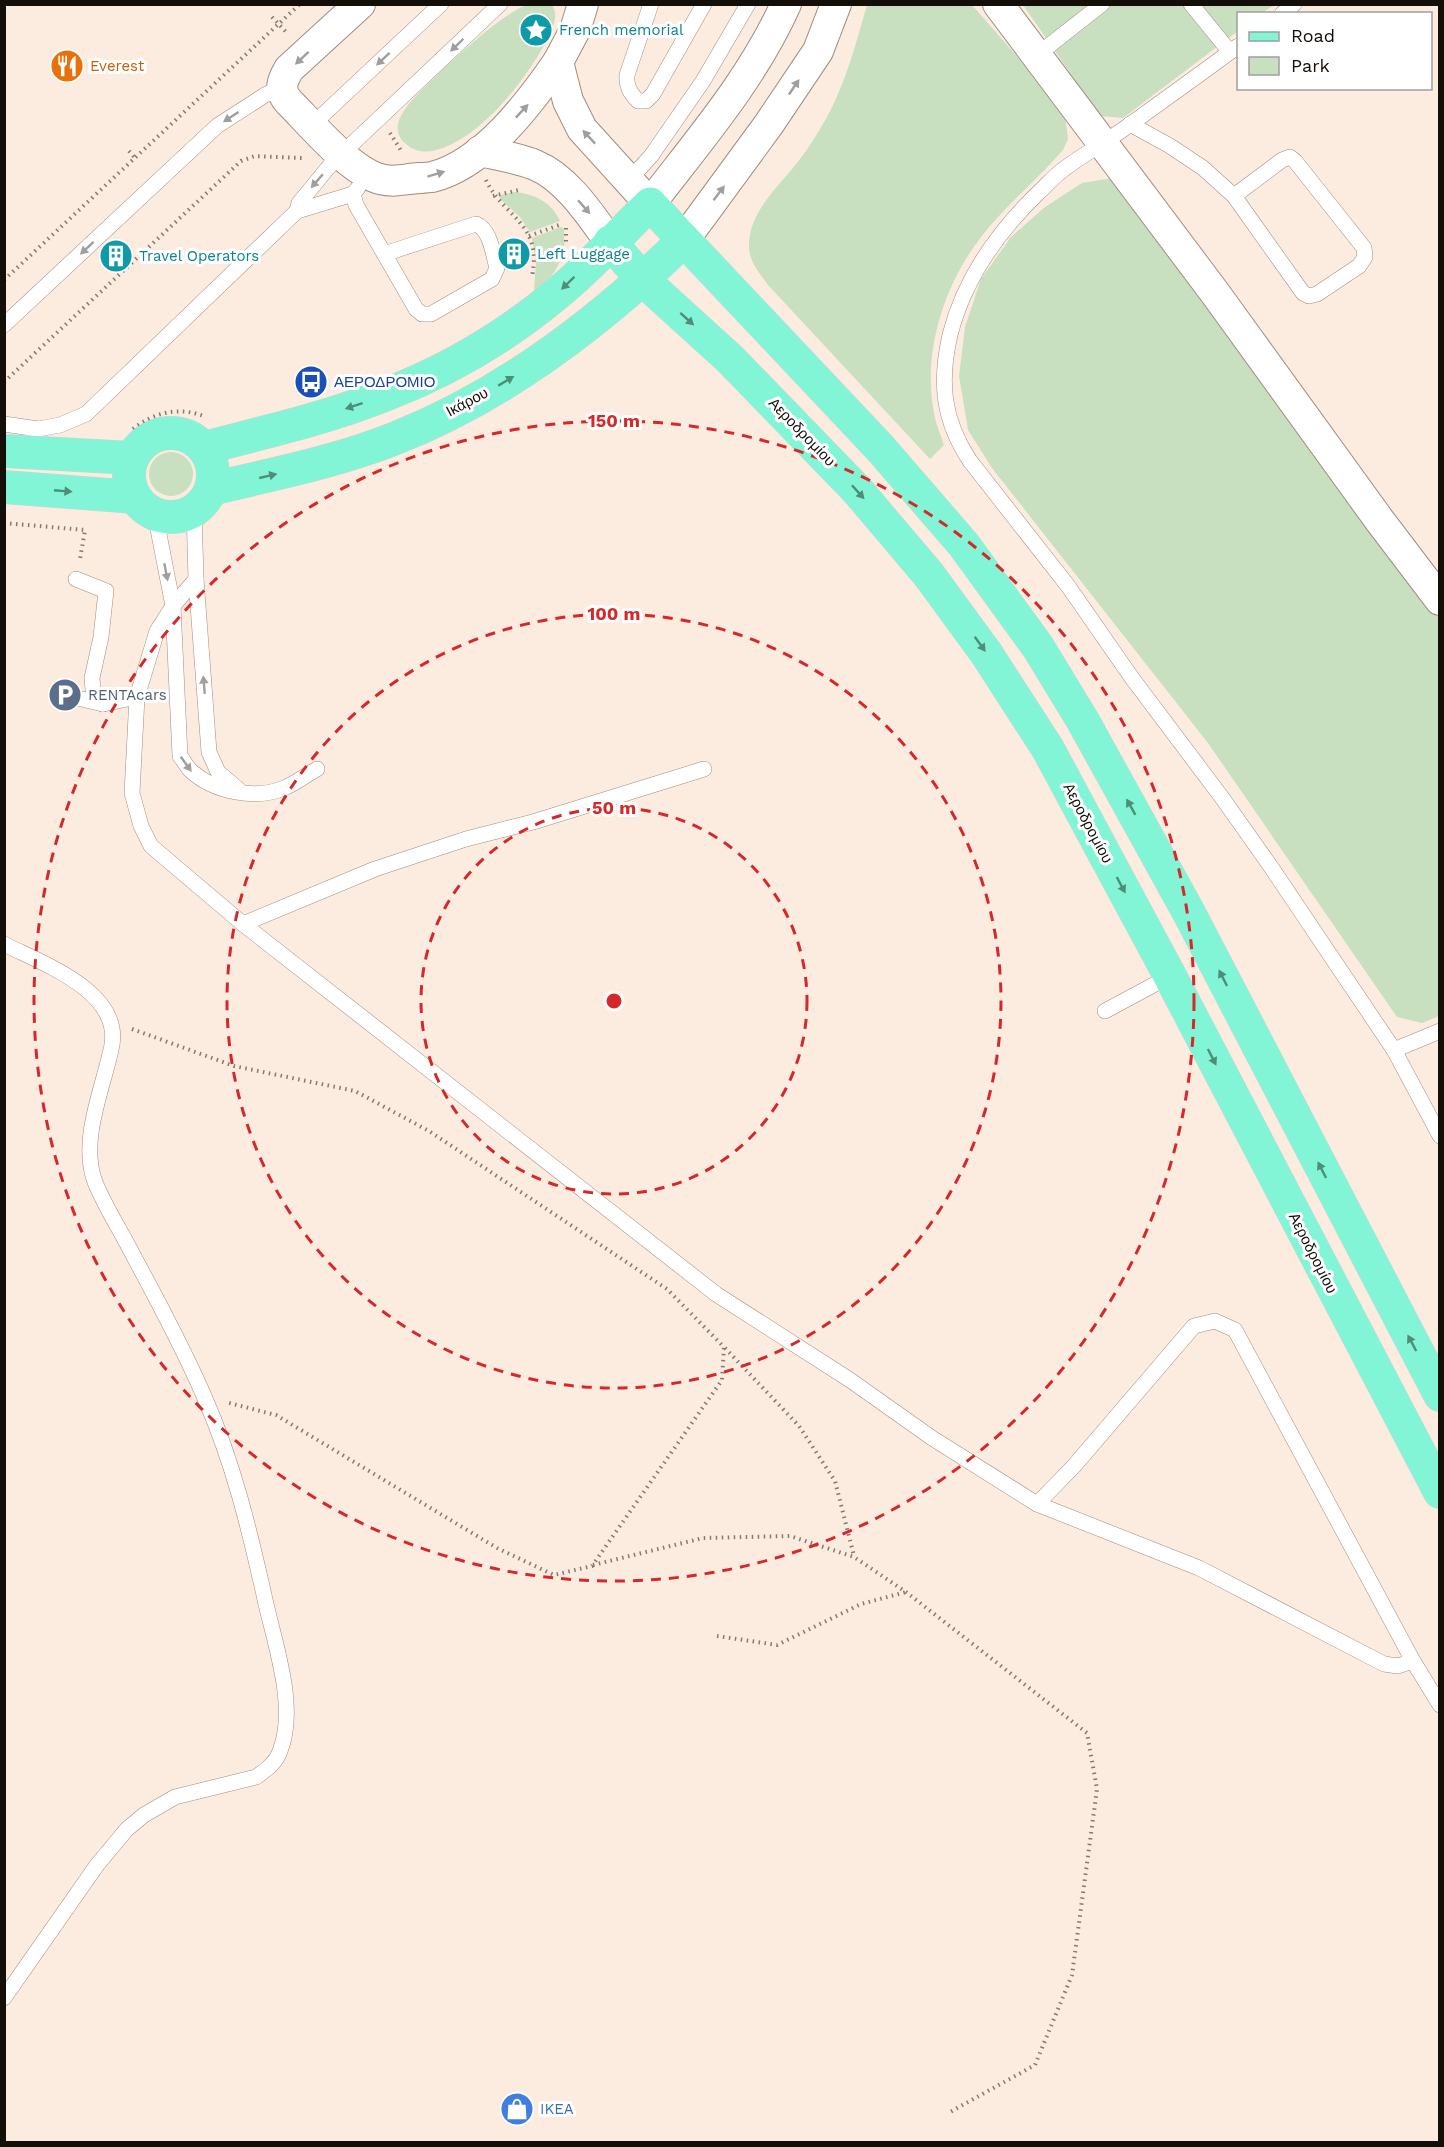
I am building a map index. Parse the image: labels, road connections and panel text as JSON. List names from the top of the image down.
{
  "streets": {
    "main road": ["Ικάρου", "Αεροδρομίου"]
  },
  "crossings": [
    ["Ικάρου", "Αεροδρομίου"]
  ],
  "places": {
    "place": ["French memorial"],
    "restaurant": ["Everest"],
    "building": ["Left Luggage", "Travel Operators"],
    "bus stop": ["ΑΕΡΟΔΡΟΜΙΟ"],
    "parking": ["RENTAcars"],
    "shop": ["IKEA"]
  },
  "legend": ["Road", "Park"],
  "rings": ["150 m", "100 m", "50 m"]
}
